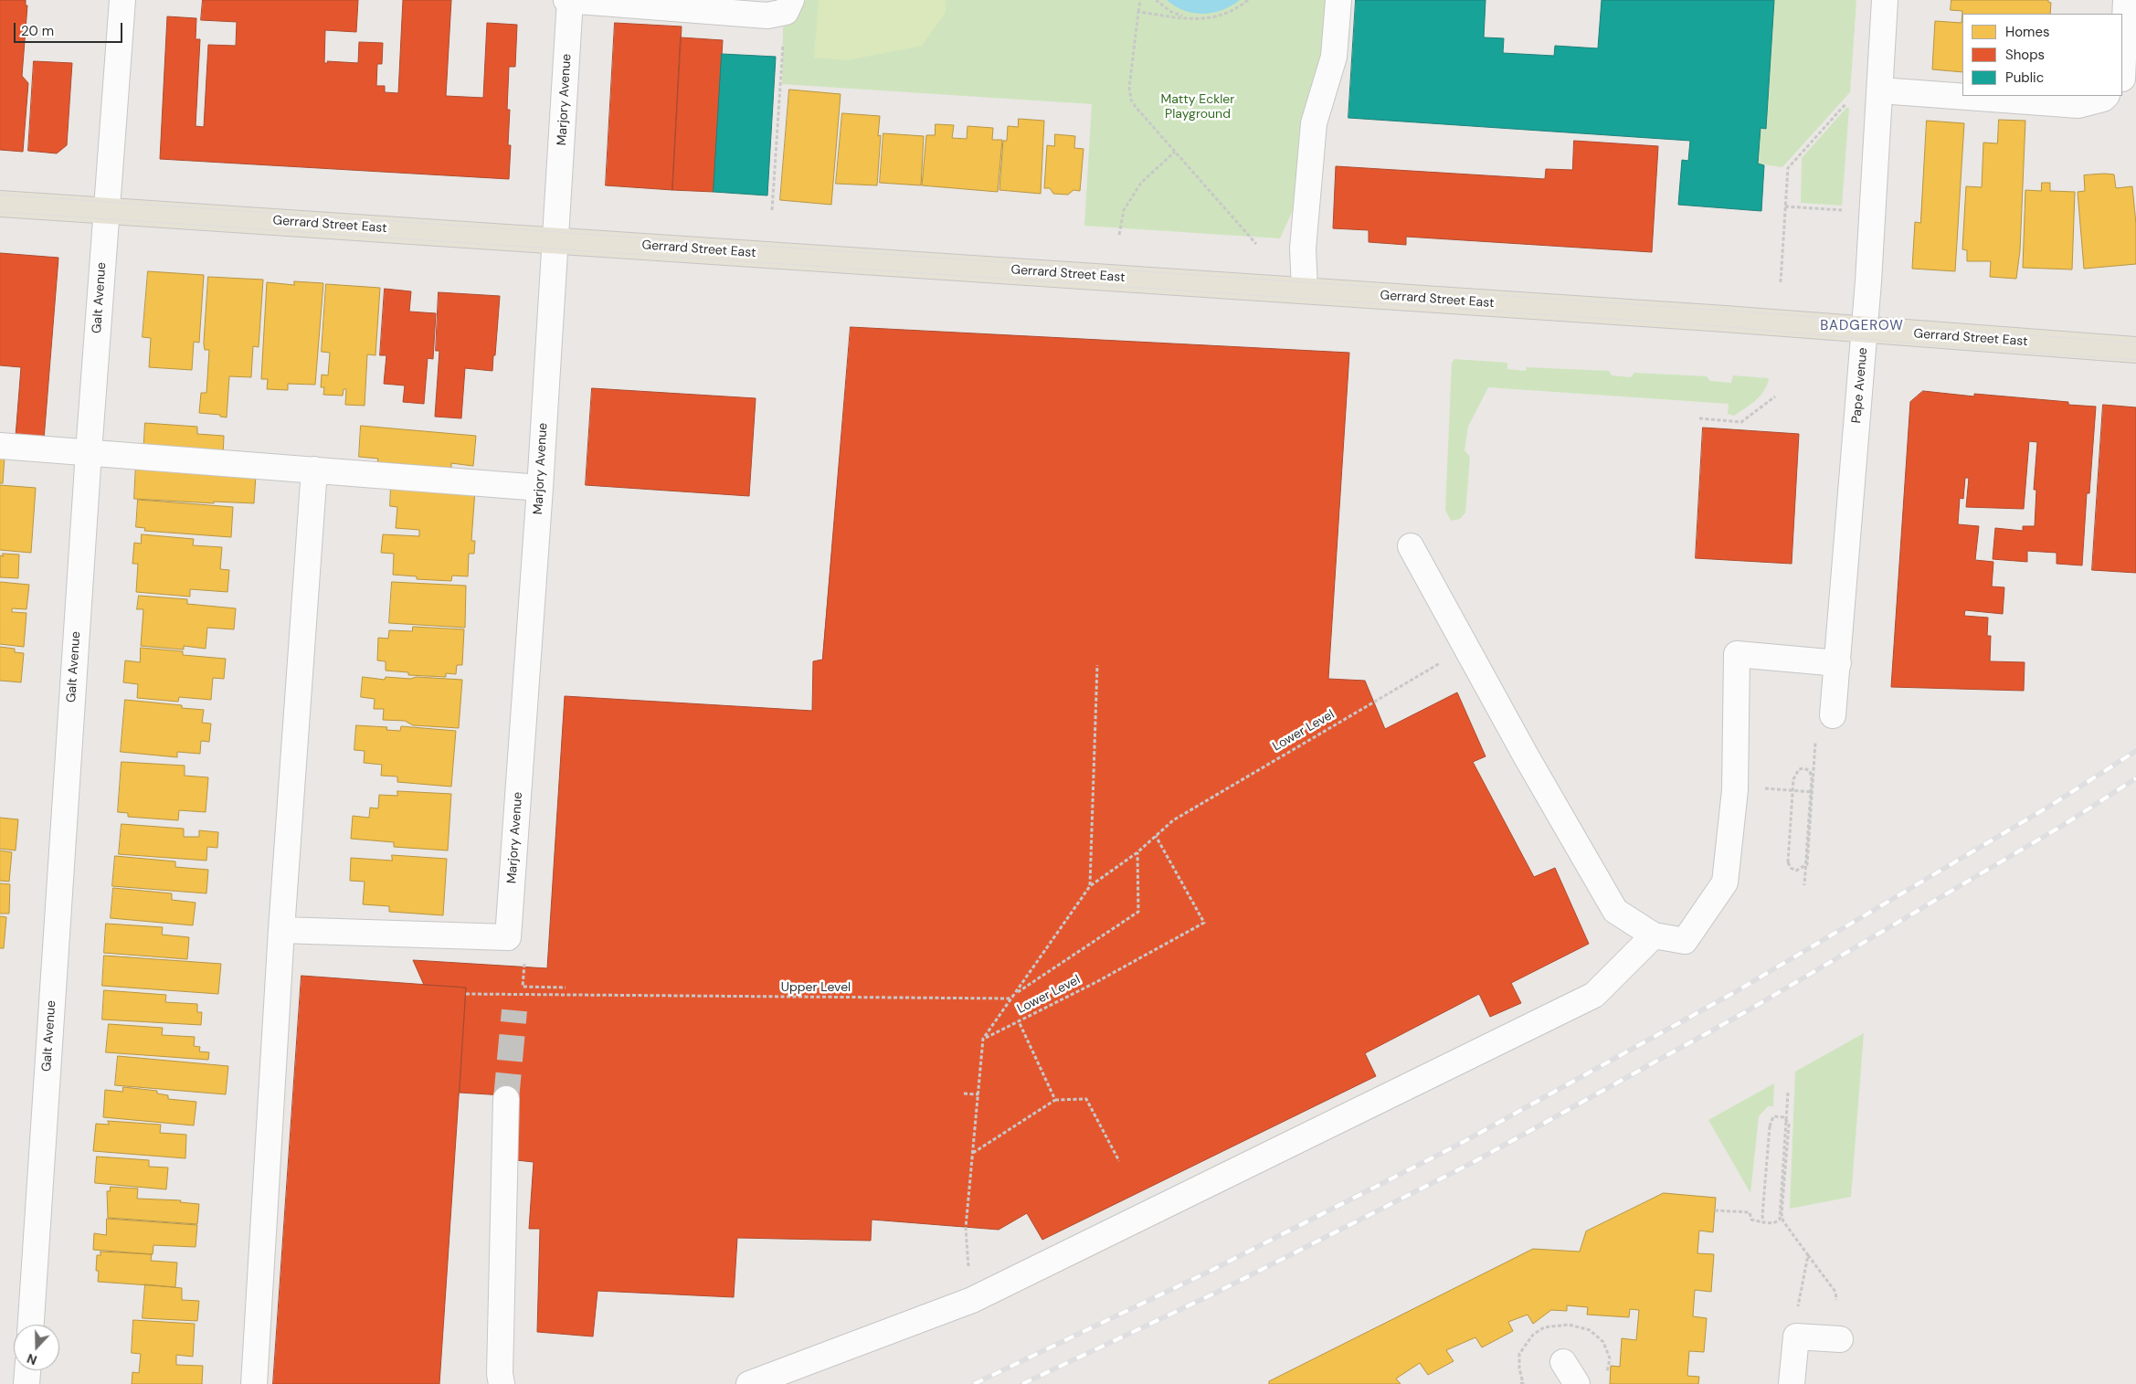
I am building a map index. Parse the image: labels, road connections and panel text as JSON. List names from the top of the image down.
{
  "streets": {
    "main road": ["Gerrard Street East"],
    "street": ["Marjory Avenue", "Galt Avenue", "Pape Avenue"],
    "path": ["Lower Level", "Upper Level"]
  },
  "crossings": [
    ["Marjory Avenue", "Gerrard Street East"],
    ["Gerrard Street East", "Galt Avenue"],
    ["Gerrard Street East", "Pape Avenue"],
    ["Lower Level", "Upper Level"]
  ],
  "districts": ["BADGEROW"],
  "parks": ["Matty Eckler Playground"],
  "legend": ["Homes", "Shops", "Public"],
  "scale_bar": "20 m",
  "north": "bottom"
}
